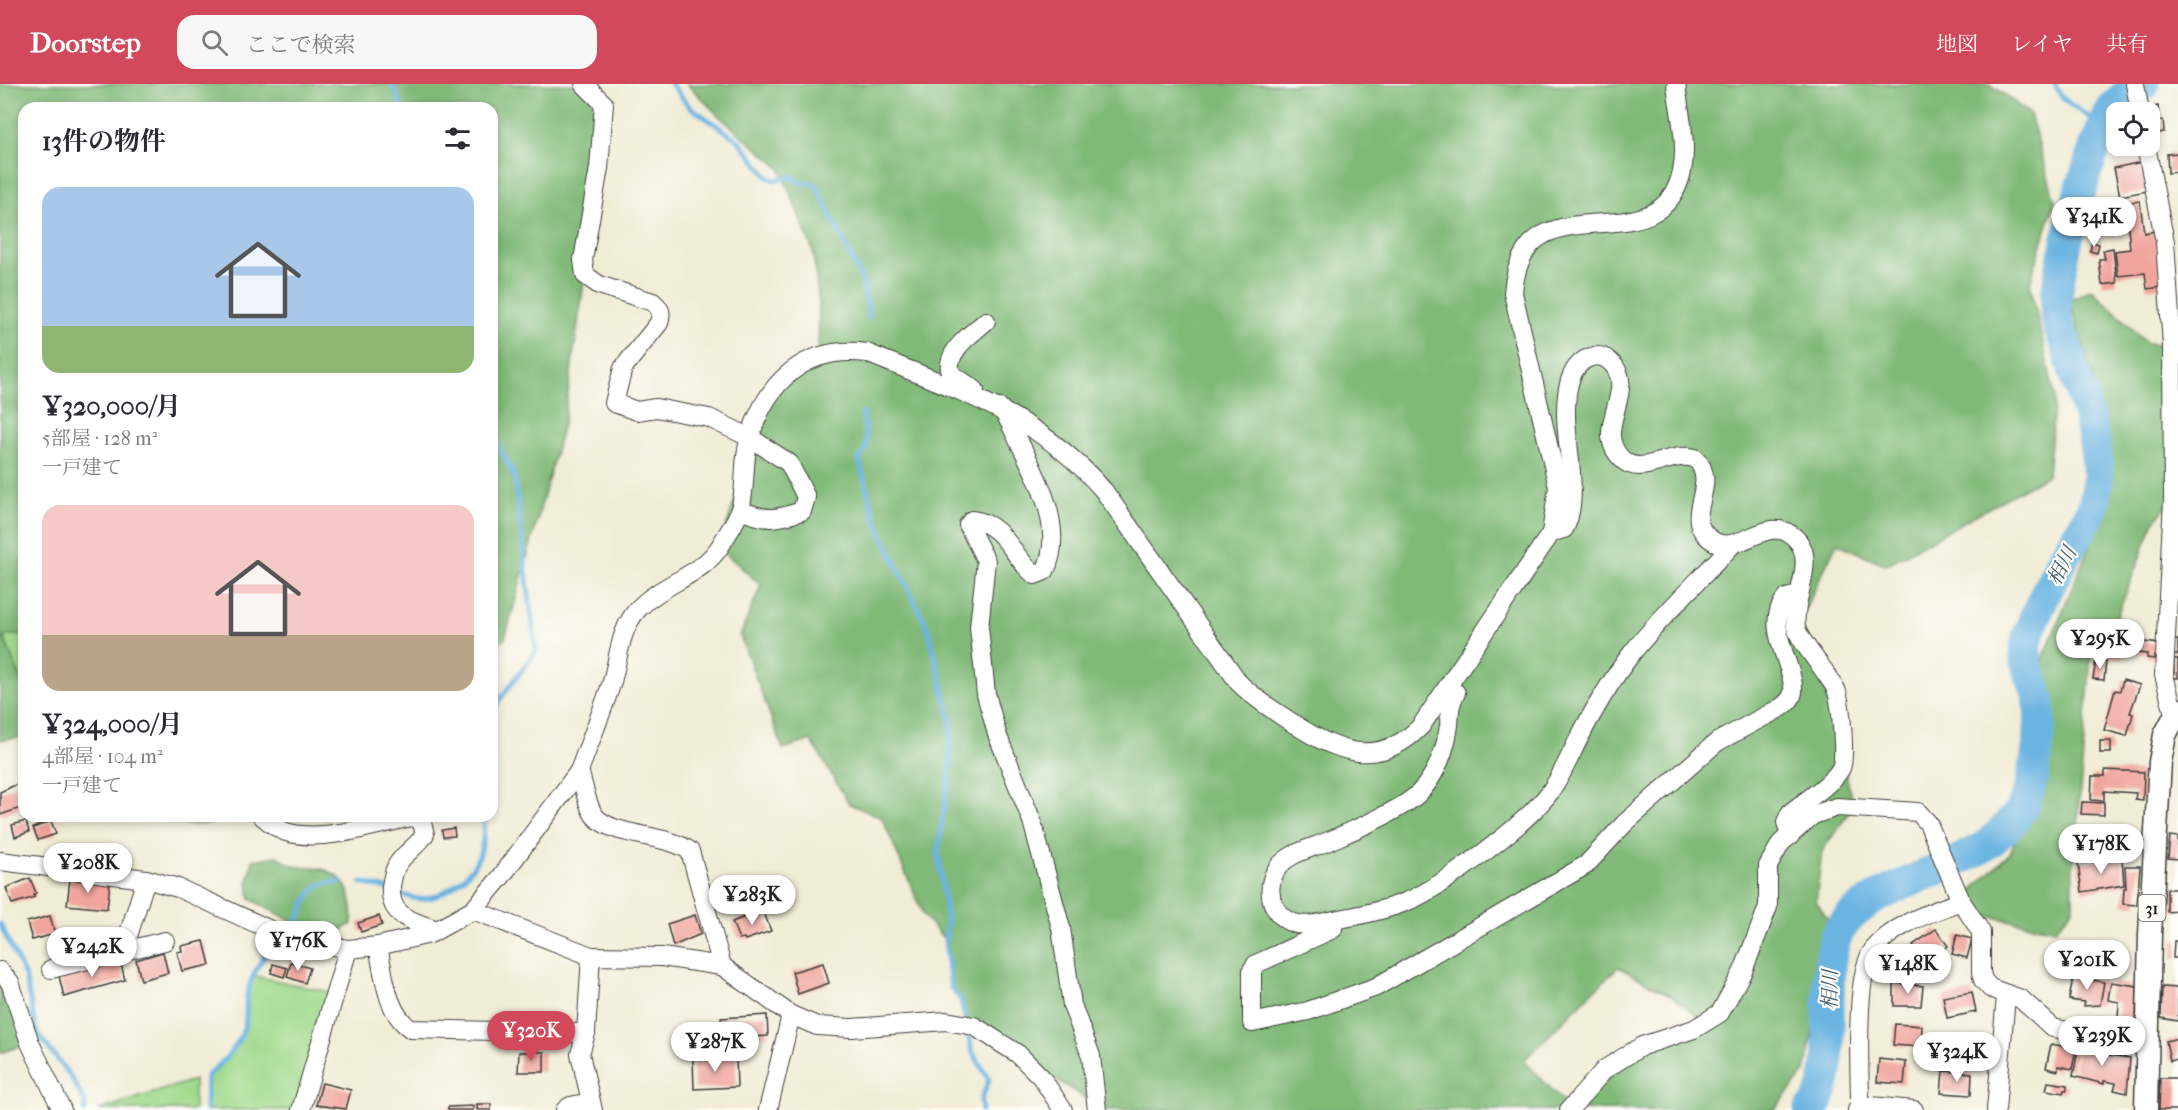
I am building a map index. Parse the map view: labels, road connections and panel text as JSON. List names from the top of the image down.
{
  "streets": {
    "main road": ["31"]
  },
  "water": ["相川"],
  "page": {
    "header": "Doorstep",
    "search": "ここで検索",
    "nav": ["地図", "レイヤ", "共有"],
    "heading": "13件の物件",
    "list": [
      {
        "name": "¥320,000/月",
        "note": "5部屋 · 128 m² · 一戸建て"
      },
      {
        "name": "¥324,000/月",
        "note": "4部屋 · 104 m² · 一戸建て"
      }
    ],
    "price": [
      "¥341K",
      "¥295K",
      "¥178K",
      "¥208K",
      "¥283K",
      "¥176K",
      "¥242K",
      "¥201K",
      "¥148K",
      "¥320K",
      "¥239K",
      "¥287K",
      "¥324K"
    ]
  }
}
